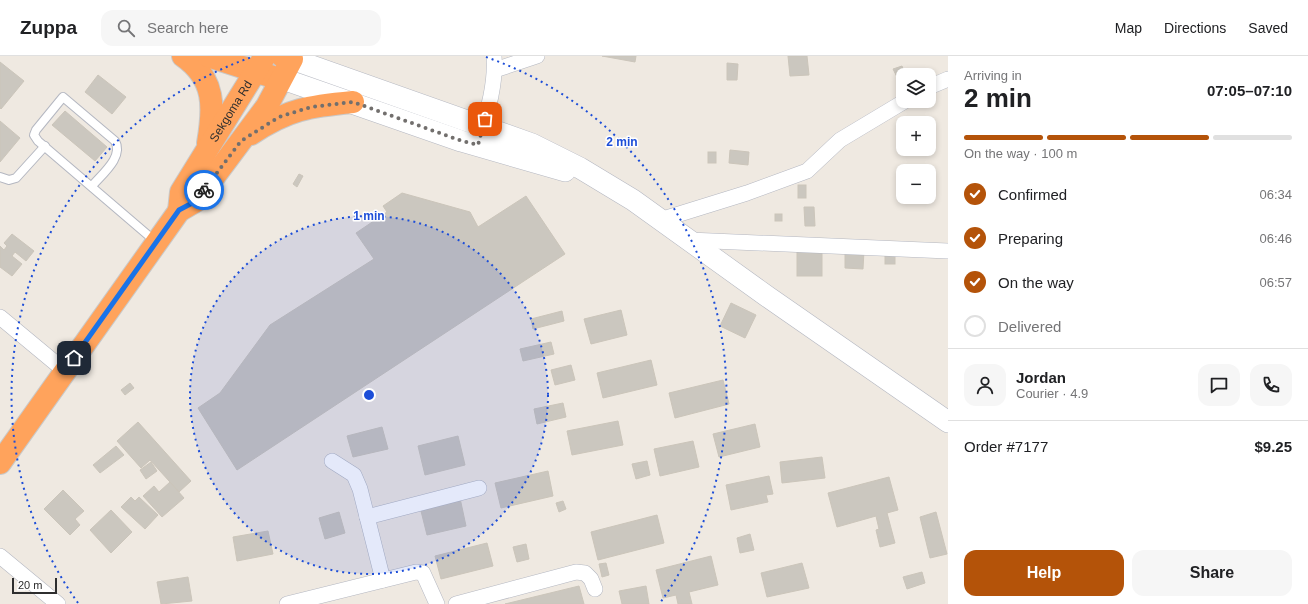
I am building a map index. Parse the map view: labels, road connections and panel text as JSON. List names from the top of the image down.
{
  "streets": {
    "highway": ["Sekgoma Rd"]
  },
  "scale_bar": "20 m",
  "page": {
    "header": "Zuppa",
    "search": "Search here",
    "nav": ["Map", "Directions", "Saved"],
    "heading": ["2 min", "Arriving in", "07:05–07:10"],
    "panel": [
      "Jordan",
      "Courier · 4.9",
      "Order #7177",
      "$9.25"
    ],
    "map_buttons": ["+", "−"],
    "bar": "On the way · 100 m",
    "list": [
      ["Confirmed", "06:34"],
      ["Preparing", "06:46"],
      ["On the way", "06:57"],
      "Delivered"
    ],
    "buttons": ["Help", "Share"],
    "scale": "20 m"
  },
  "rings": ["2 min", "1 min"]
}
